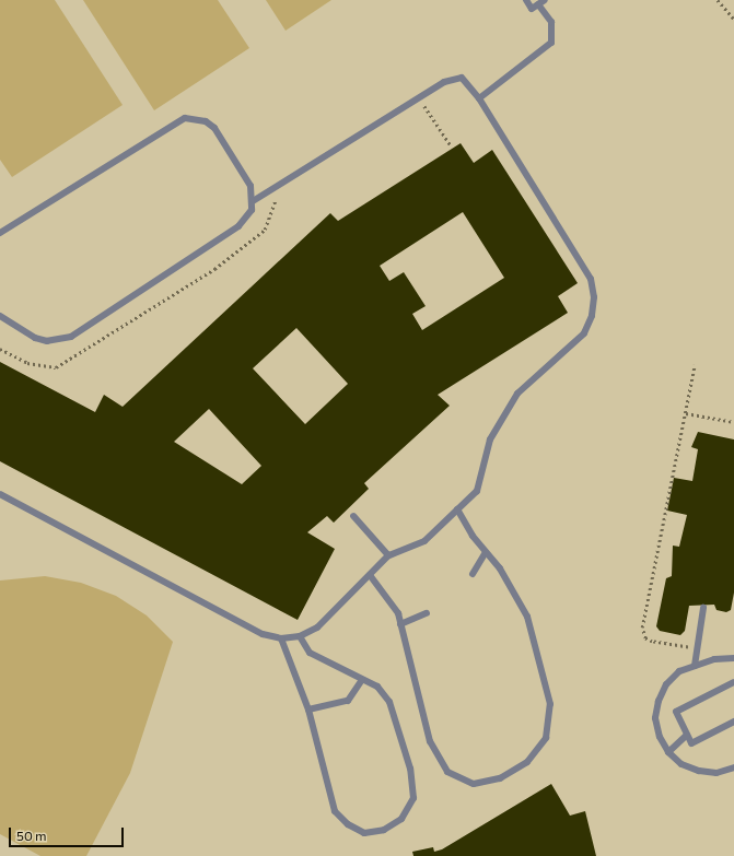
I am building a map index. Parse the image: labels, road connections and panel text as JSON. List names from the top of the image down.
{
  "scale_bar": "50 m"
}
